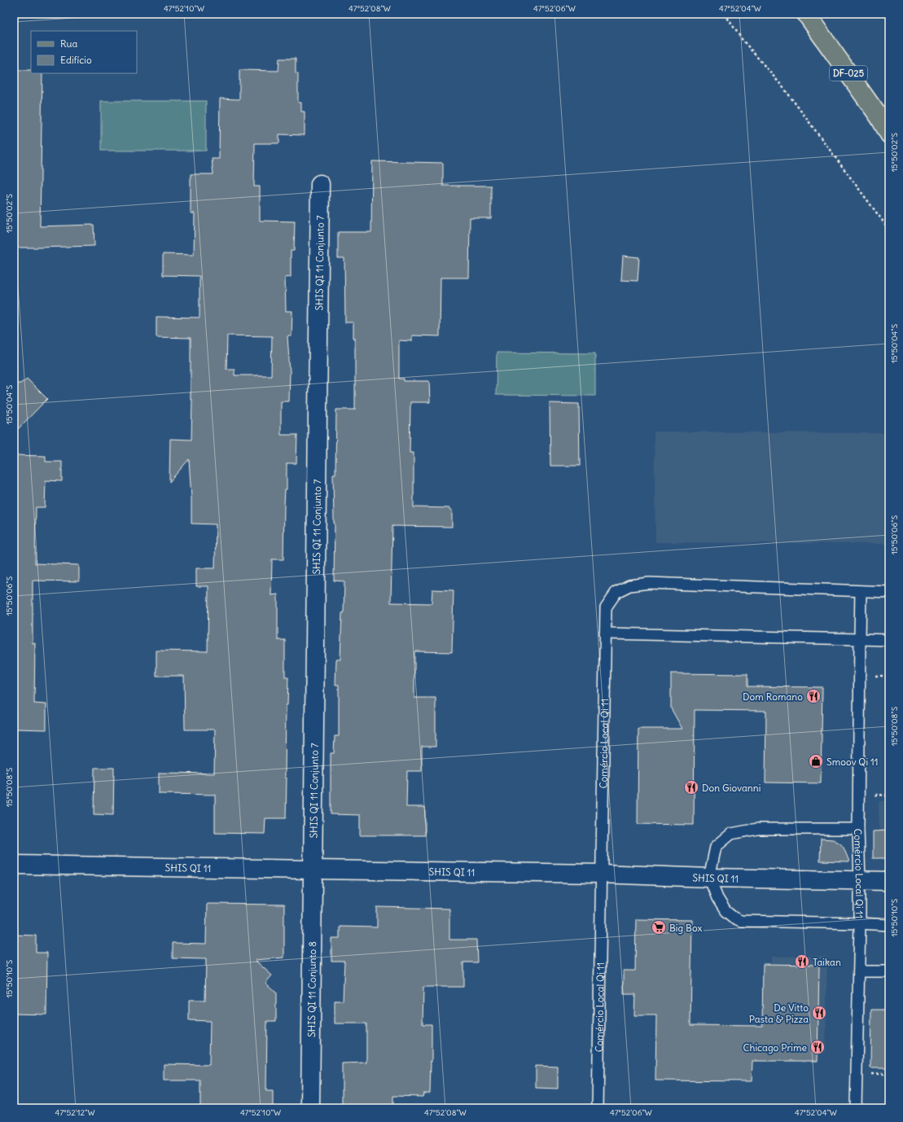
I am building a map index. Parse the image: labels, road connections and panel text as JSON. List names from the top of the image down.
{
  "streets": {
    "main road": ["DF-025"],
    "street": ["SHIS QI 11 Conjunto 7", "SHIS QI 11", "SHIS QI 11 Conjunto 8"],
    "lane": ["Comércio Local Qi 11"]
  },
  "crossings": [
    ["SHIS QI 11 Conjunto 7", "SHIS QI 11"],
    ["SHIS QI 11 Conjunto 7", "SHIS QI 11 Conjunto 8"],
    ["Comércio Local Qi 11", "SHIS QI 11"],
    ["SHIS QI 11", "SHIS QI 11 Conjunto 8"]
  ],
  "places": {
    "restaurant": [
      "Dom Romano",
      "Don Giovanni",
      "Taikan",
      "De Vitto Pasta & Pizza",
      "Chicago Prime"
    ],
    "shop": ["Smoov Qi 11"],
    "supermarket": ["Big Box"]
  },
  "legend": ["Rua", "Edifício"],
  "coordinates": [
    "47°52'10\"W",
    "47°52'08\"W",
    "47°52'06\"W",
    "47°52'04\"W",
    "15°50'02\"S",
    "15°50'04\"S",
    "15°50'06\"S",
    "15°50'08\"S",
    "15°50'10\"S",
    "47°52'12\"W"
  ]
}
